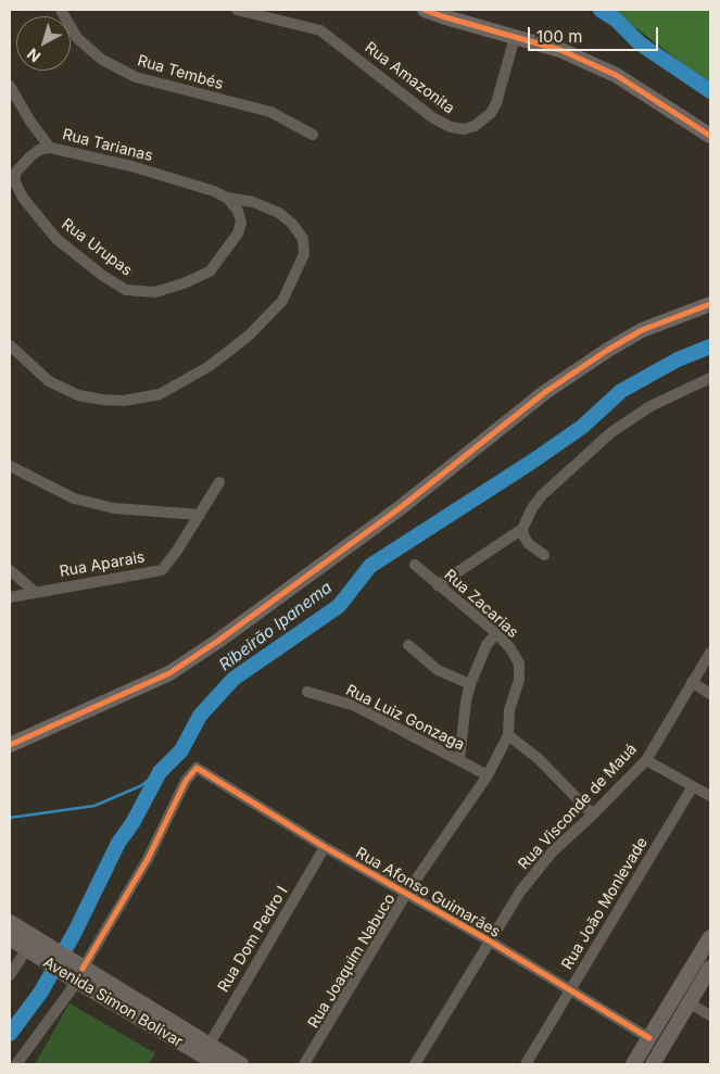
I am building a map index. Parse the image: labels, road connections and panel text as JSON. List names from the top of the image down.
{
  "streets": {
    "main road": ["Avenida Simon Bolivar"],
    "street": [
      "Rua Tembés",
      "Rua Amazonita",
      "Rua Tarianas",
      "Rua Urupas",
      "Rua Aparais",
      "Rua Zacarias",
      "Rua Luiz Gonzaga",
      "Rua Visconde de Mauá",
      "Rua Afonso Guimarães",
      "Rua João Monlevade",
      "Rua Dom Pedro I",
      "Rua Joaquim Nabuco"
    ]
  },
  "crossings": [
    ["Rua Tarianas", "Rua Urupas"],
    ["Rua Zacarias", "Rua Joaquim Nabuco"],
    ["Rua Luiz Gonzaga", "Rua Joaquim Nabuco"],
    ["Rua Visconde de Mauá", "Rua Afonso Guimarães"],
    ["Rua Afonso Guimarães", "Rua João Monlevade"],
    ["Rua Afonso Guimarães", "Rua Dom Pedro I"],
    ["Rua Afonso Guimarães", "Rua Joaquim Nabuco"],
    ["Rua Afonso Guimarães", "Avenida Simon Bolivar"],
    ["Rua Dom Pedro I", "Avenida Simon Bolivar"]
  ],
  "water": ["Ribeirão Ipanema"],
  "scale_bar": "100 m",
  "north": "bottom left"
}
